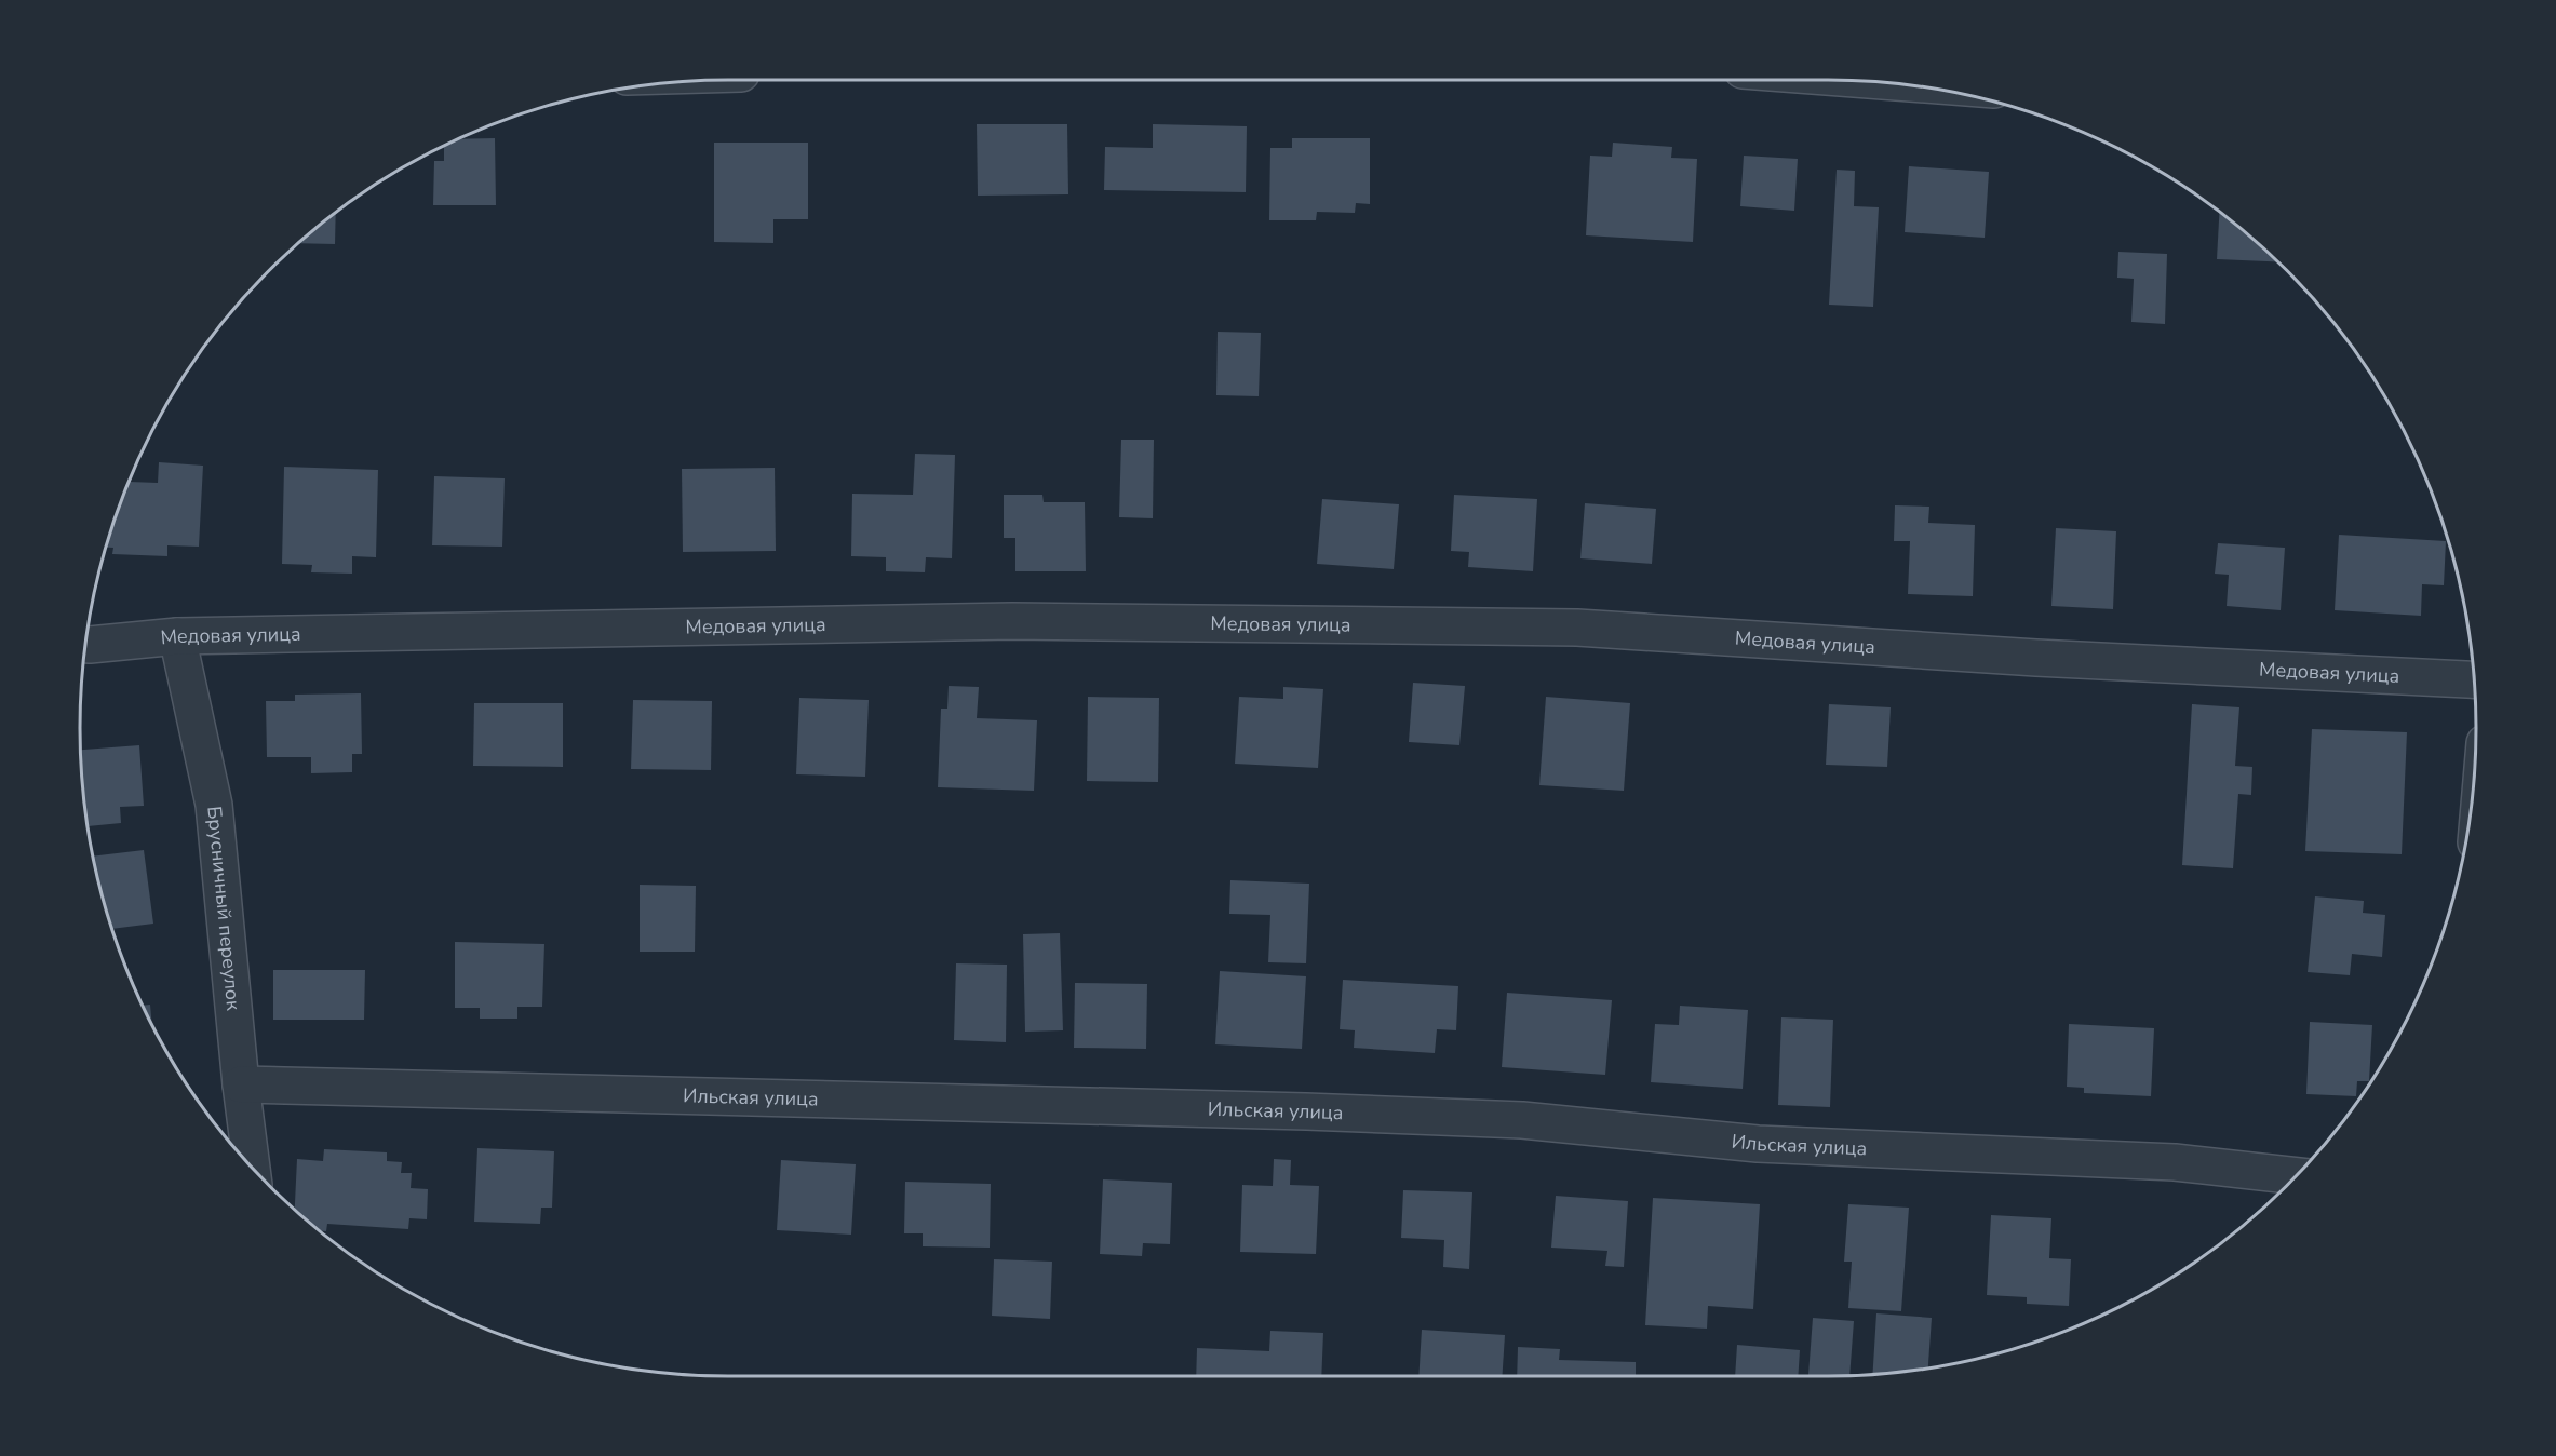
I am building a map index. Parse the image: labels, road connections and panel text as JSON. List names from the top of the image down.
{
  "streets": {
    "street": ["Медовая улица", "Брусничный переулок", "Ильская улица"]
  },
  "crossings": [
    ["Медовая улица", "Брусничный переулок"],
    ["Брусничный переулок", "Ильская улица"]
  ]
}
